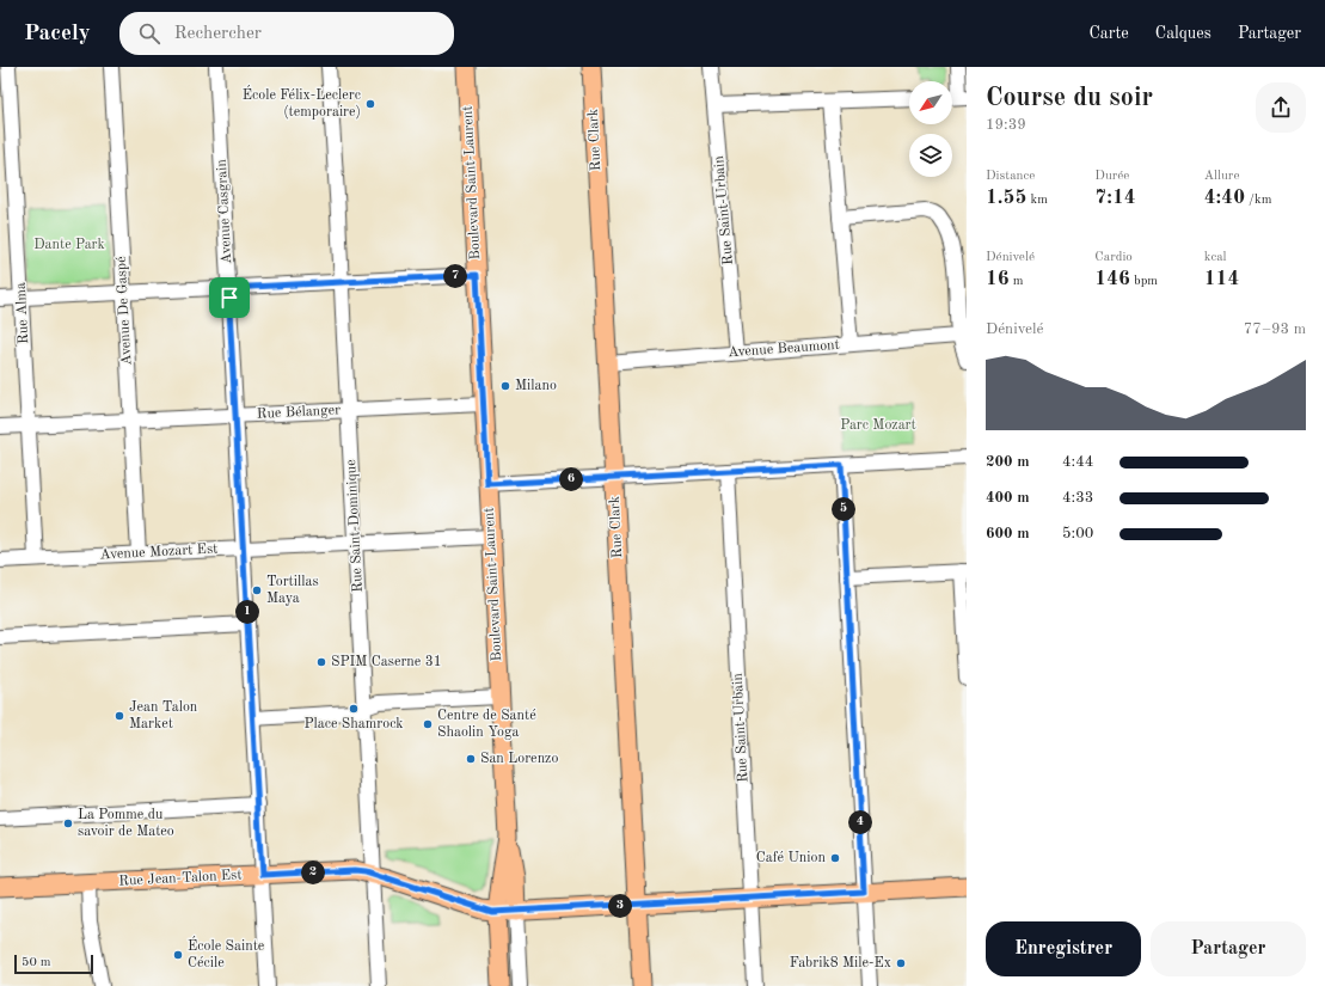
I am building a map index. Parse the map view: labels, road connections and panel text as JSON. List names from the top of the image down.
{
  "streets": {
    "main road": ["Rue Clark", "Boulevard Saint-Laurent", "Rue Jean-Talon Est"],
    "street": [
      "Rue Saint-Urbain",
      "Avenue Casgrain",
      "Avenue De Gaspé",
      "Rue Alma",
      "Avenue Beaumont",
      "Rue Bélanger",
      "Rue Saint-Dominique",
      "Avenue Mozart Est"
    ]
  },
  "crossings": [
    ["Rue Clark", "Avenue Beaumont"],
    ["Rue Clark", "Rue Jean-Talon Est"],
    ["Boulevard Saint-Laurent", "Rue Bélanger"],
    ["Boulevard Saint-Laurent", "Avenue Mozart Est"],
    ["Boulevard Saint-Laurent", "Rue Jean-Talon Est"],
    ["Rue Saint-Urbain", "Avenue Beaumont"],
    ["Rue Saint-Urbain", "Rue Jean-Talon Est"],
    ["Avenue Casgrain", "Rue Bélanger"],
    ["Avenue Casgrain", "Avenue Mozart Est"],
    ["Avenue Casgrain", "Rue Jean-Talon Est"],
    ["Avenue De Gaspé", "Rue Bélanger"],
    ["Avenue De Gaspé", "Avenue Mozart Est"],
    ["Rue Alma", "Rue Bélanger"],
    ["Rue Alma", "Avenue Mozart Est"],
    ["Rue Bélanger", "Rue Saint-Dominique"],
    ["Rue Saint-Dominique", "Avenue Mozart Est"],
    ["Rue Saint-Dominique", "Rue Jean-Talon Est"]
  ],
  "parks": ["Dante Park", "Parc Mozart"],
  "places": [
    "École Félix-Leclerc (temporaire)",
    "Milano",
    "Tortillas Maya",
    "SPIM Caserne 31",
    "Place Shamrock",
    "Jean Talon Market",
    "Centre de Santé Shaolin Yoga",
    "San Lorenzo",
    "La Pomme du savoir de Mateo",
    "Café Union",
    "École Sainte Cécile",
    "Fabrik8 Mile-Ex"
  ],
  "scale_bar": "50 m",
  "north": "bottom left",
  "page": {
    "header": "Pacely",
    "search": "Rechercher",
    "nav": ["Carte", "Calques", "Partager"],
    "heading": ["Course du soir", "19:39"],
    "stats": [
      ["Distance", "1.55 km"],
      ["Durée", "7:14"],
      ["Allure", "4:40 /km"],
      ["Dénivelé", "16 m"],
      ["Cardio", "146 bpm"],
      ["kcal", "114"]
    ],
    "pins": [
      "7",
      "6",
      "5",
      "1",
      "4",
      "2",
      "3"
    ],
    "chart": ["Dénivelé", "77–93 m"],
    "list": [
      {
        "name": "200 m",
        "note": "4:44"
      },
      {
        "name": "400 m",
        "note": "4:33"
      },
      {
        "name": "600 m",
        "note": "5:00"
      }
    ],
    "buttons": ["Enregistrer", "Partager"],
    "scale": "50 m"
  }
}
